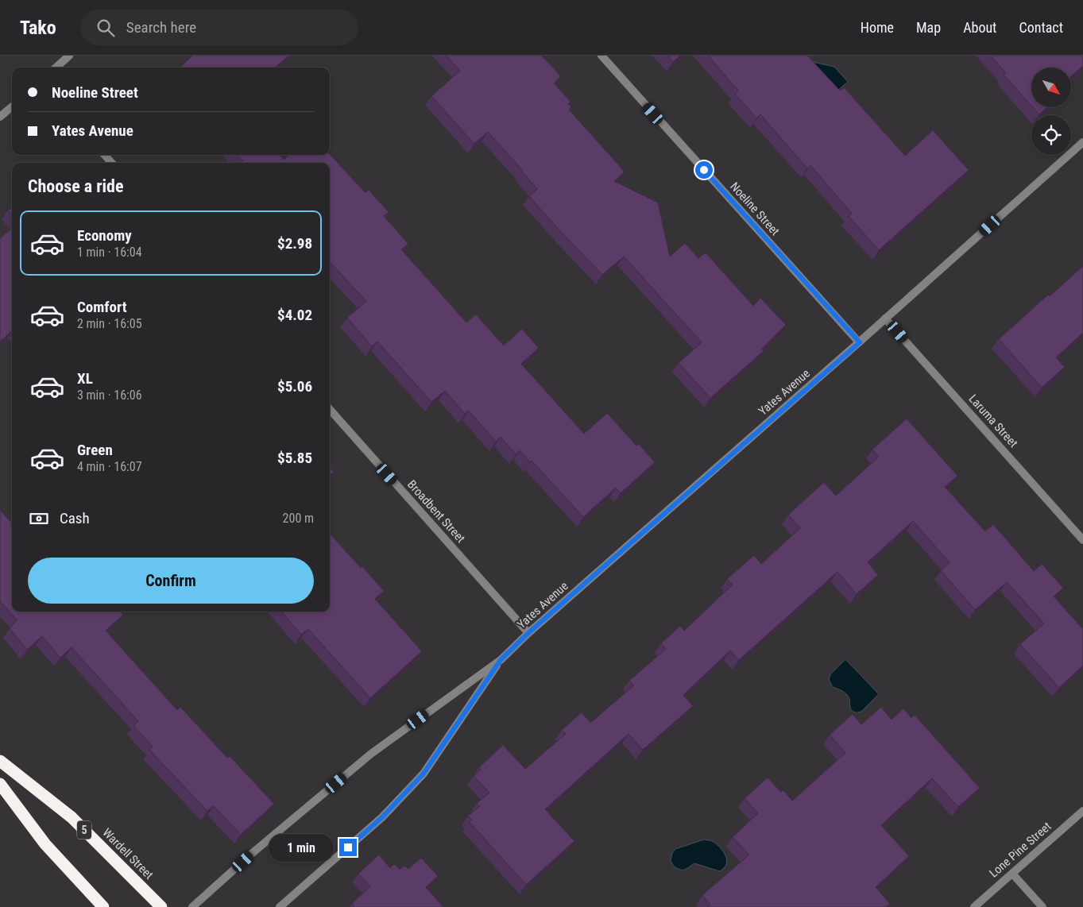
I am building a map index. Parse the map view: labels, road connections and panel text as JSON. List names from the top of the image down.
{
  "streets": {
    "highway": ["5", "Wardell Street"],
    "street": [
      "Noeline Street",
      "Yates Avenue",
      "Laruma Street",
      "Broadbent Street",
      "Lone Pine Street"
    ]
  },
  "crossings": [
    ["Noeline Street", "Yates Avenue"],
    ["Yates Avenue", "Laruma Street"],
    ["Yates Avenue", "Broadbent Street"]
  ],
  "north": "bottom right",
  "page": {
    "header": "Tako",
    "search": "Search here",
    "nav": [
      "Home",
      "Map",
      "About",
      "Contact"
    ],
    "banner": ["Noeline Street", "Yates Avenue"],
    "heading": "Choose a ride",
    "list": [
      {
        "name": "Economy",
        "note": "1 min · 16:04",
        "value": "$2.98"
      },
      {
        "name": "Comfort",
        "note": "2 min · 16:05",
        "value": "$4.02"
      },
      {
        "name": "XL",
        "note": "3 min · 16:06",
        "value": "$5.06"
      },
      {
        "name": "Green",
        "note": "4 min · 16:07",
        "value": "$5.85"
      }
    ],
    "pay": ["Cash", "200 m"],
    "buttons": "Confirm",
    "bubble": "1 min"
  }
}
